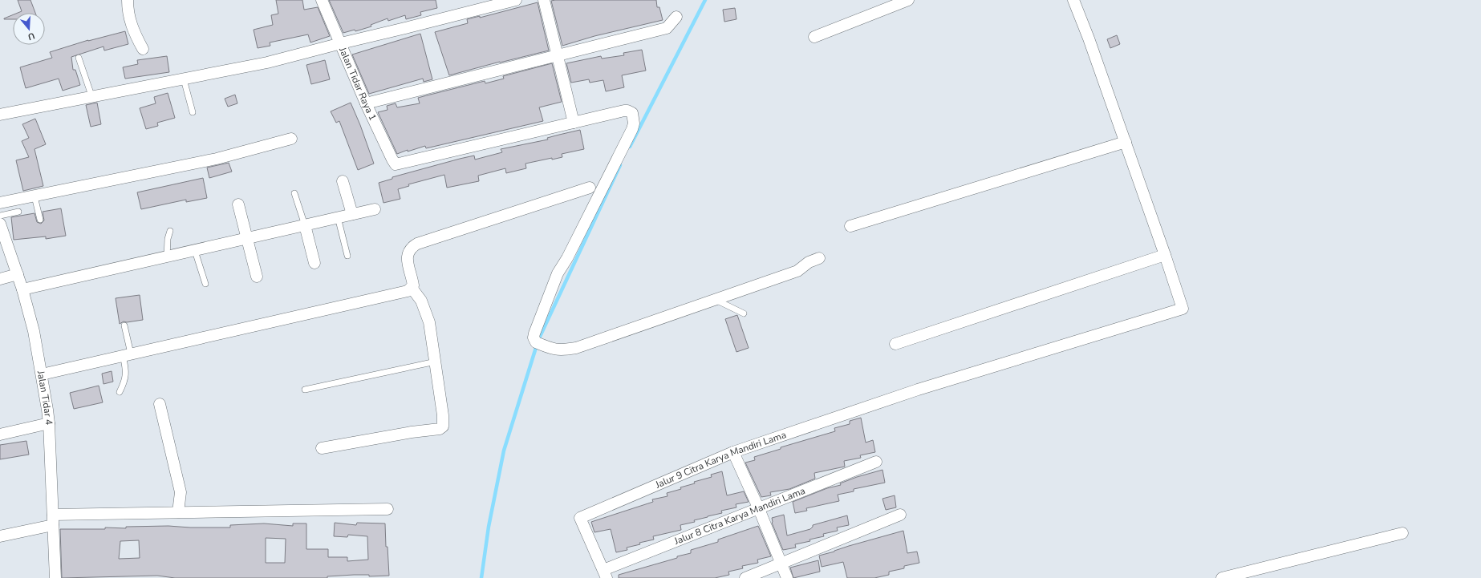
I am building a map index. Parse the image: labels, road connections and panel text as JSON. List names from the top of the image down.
{
  "streets": {
    "street": [
      "Jalan Tidar Raya 1",
      "Jalan Tidar 4",
      "Jalur 9 Citra Karya Mandiri Lama",
      "Jalur 8 Citra Karya Mandiri Lama"
    ]
  },
  "crossings": [
    ["Jalur 9 Citra Karya Mandiri Lama", "Jalur 8 Citra Karya Mandiri Lama"]
  ],
  "north": "bottom"
}
